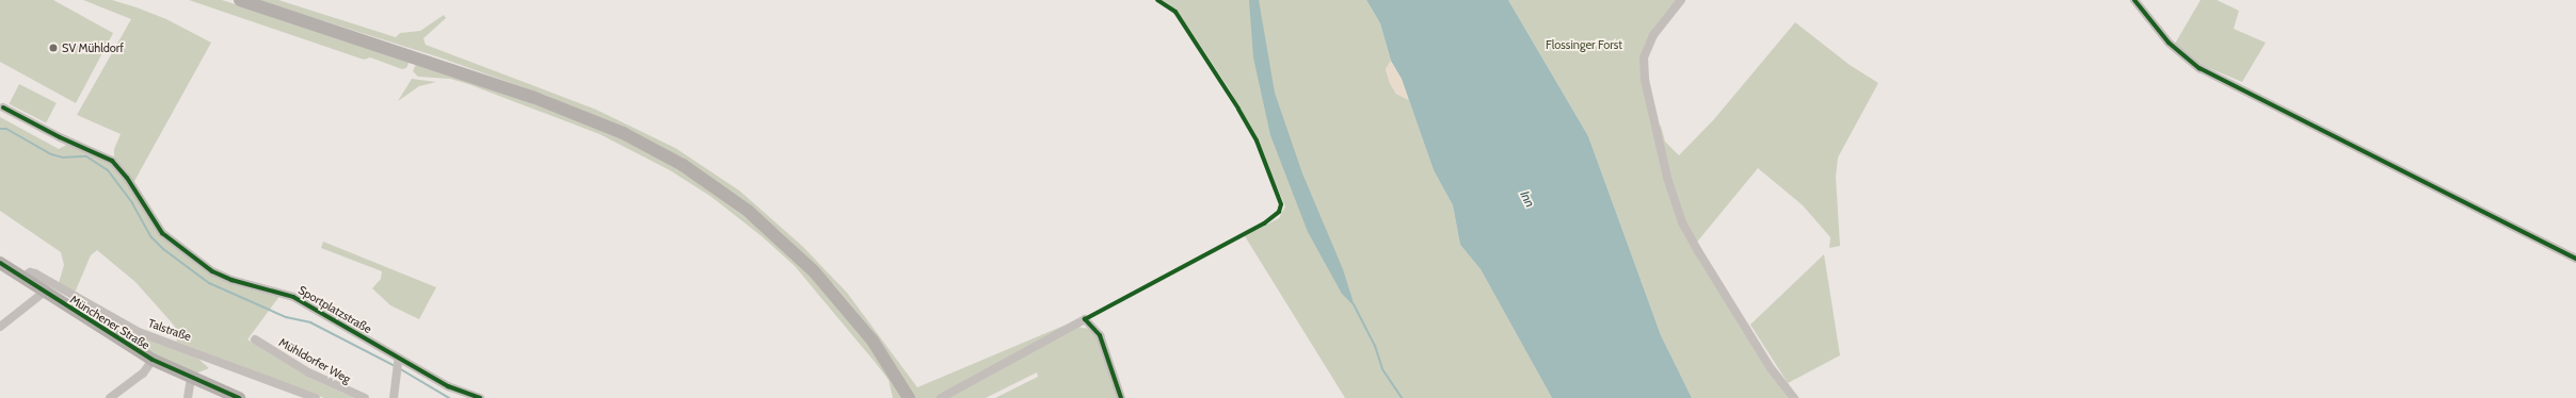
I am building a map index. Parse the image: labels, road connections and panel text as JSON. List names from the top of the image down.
{
  "streets": {
    "main road": ["Münchener Straße"],
    "street": ["Sportplatzstraße", "Talstraße", "Mühldorfer Weg"]
  },
  "crossings": [
    ["Münchener Straße", "Talstraße"]
  ],
  "water": ["Inn"],
  "parks": ["Flossinger Forst"],
  "places": ["SV Mühldorf"]
}
